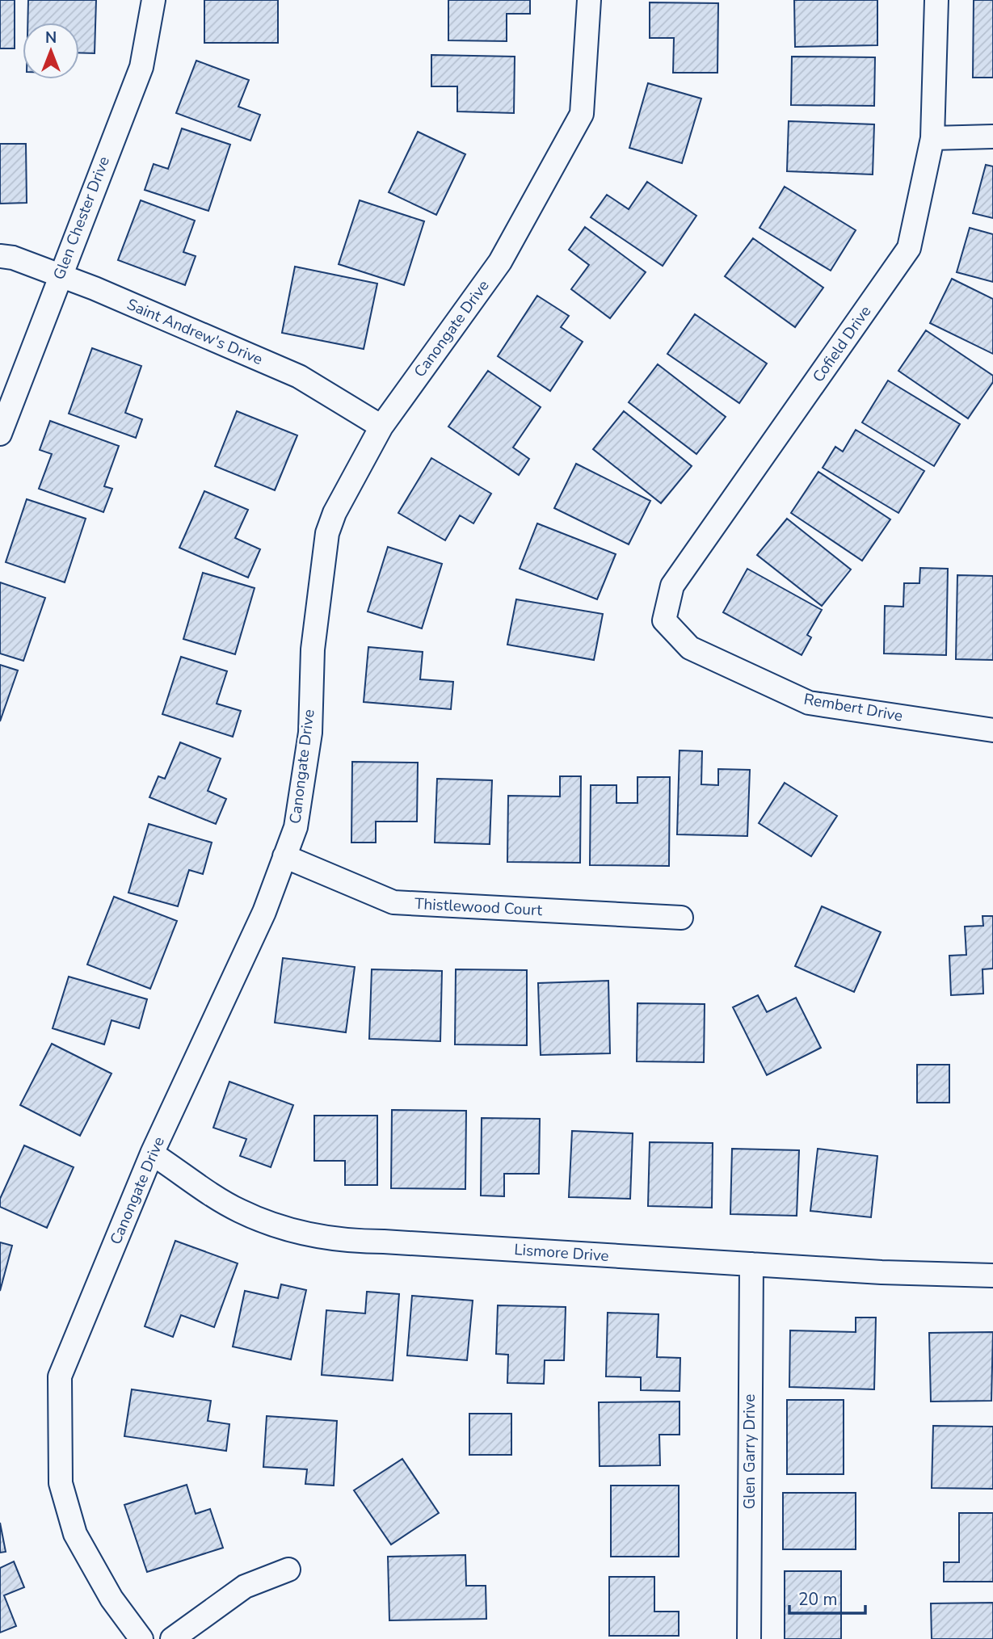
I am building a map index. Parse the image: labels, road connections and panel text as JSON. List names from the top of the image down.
{
  "streets": {
    "street": [
      "Glen Chester Drive",
      "Canongate Drive",
      "Saint Andrew's Drive",
      "Cofield Drive",
      "Rembert Drive",
      "Thistlewood Court",
      "Lismore Drive",
      "Glen Garry Drive"
    ]
  },
  "crossings": [
    ["Glen Chester Drive", "Saint Andrew's Drive"],
    ["Canongate Drive", "Saint Andrew's Drive"],
    ["Canongate Drive", "Thistlewood Court"],
    ["Canongate Drive", "Lismore Drive"],
    ["Cofield Drive", "Rembert Drive"],
    ["Lismore Drive", "Glen Garry Drive"]
  ],
  "scale_bar": "20 m",
  "north": "top"
}
